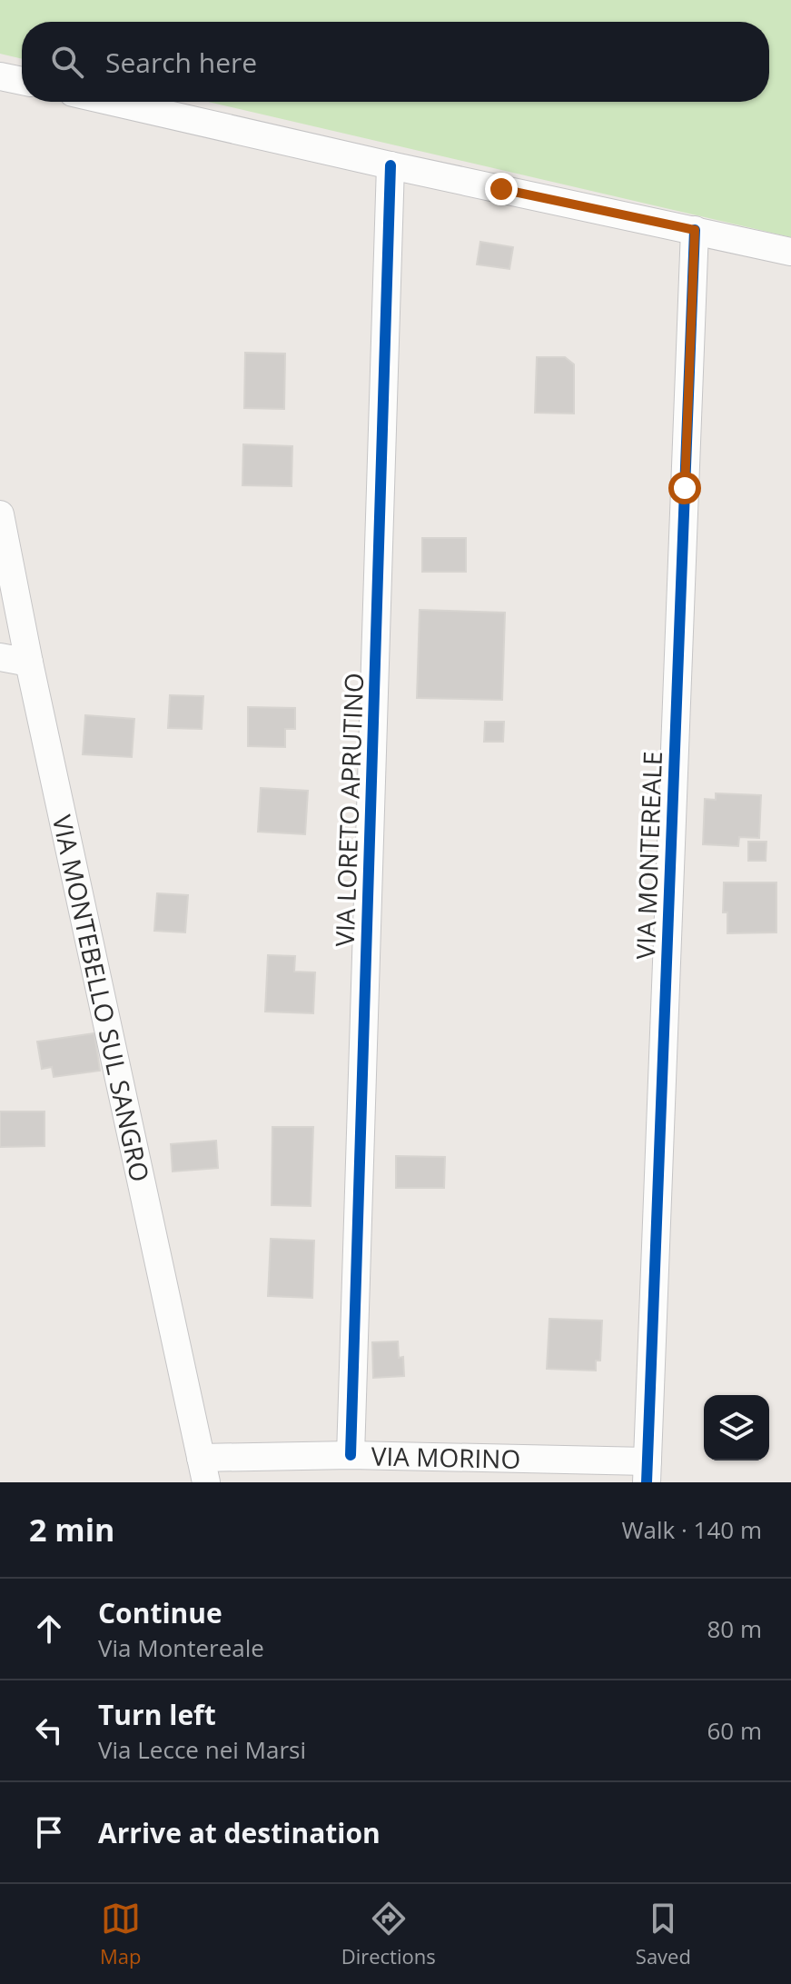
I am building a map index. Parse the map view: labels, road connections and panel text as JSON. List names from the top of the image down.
{
  "streets": {
    "street": [
      "VIA LORETO APRUTINO",
      "VIA MONTEREALE",
      "VIA MONTEBELLO SUL SANGRO",
      "VIA MORINO"
    ]
  },
  "crossings": [
    ["VIA LORETO APRUTINO", "VIA MORINO"],
    ["VIA MONTEREALE", "VIA MORINO"],
    ["VIA MONTEBELLO SUL SANGRO", "VIA MORINO"]
  ],
  "page": {
    "search": "Search here",
    "heading": ["2 min", "Walk · 140 m"],
    "list": [
      ["Continue", "Via Montereale", "80 m"],
      ["Turn left", "Via Lecce nei Marsi", "60 m"],
      "Arrive at destination"
    ],
    "nav": ["Map", "Directions", "Saved"]
  }
}
